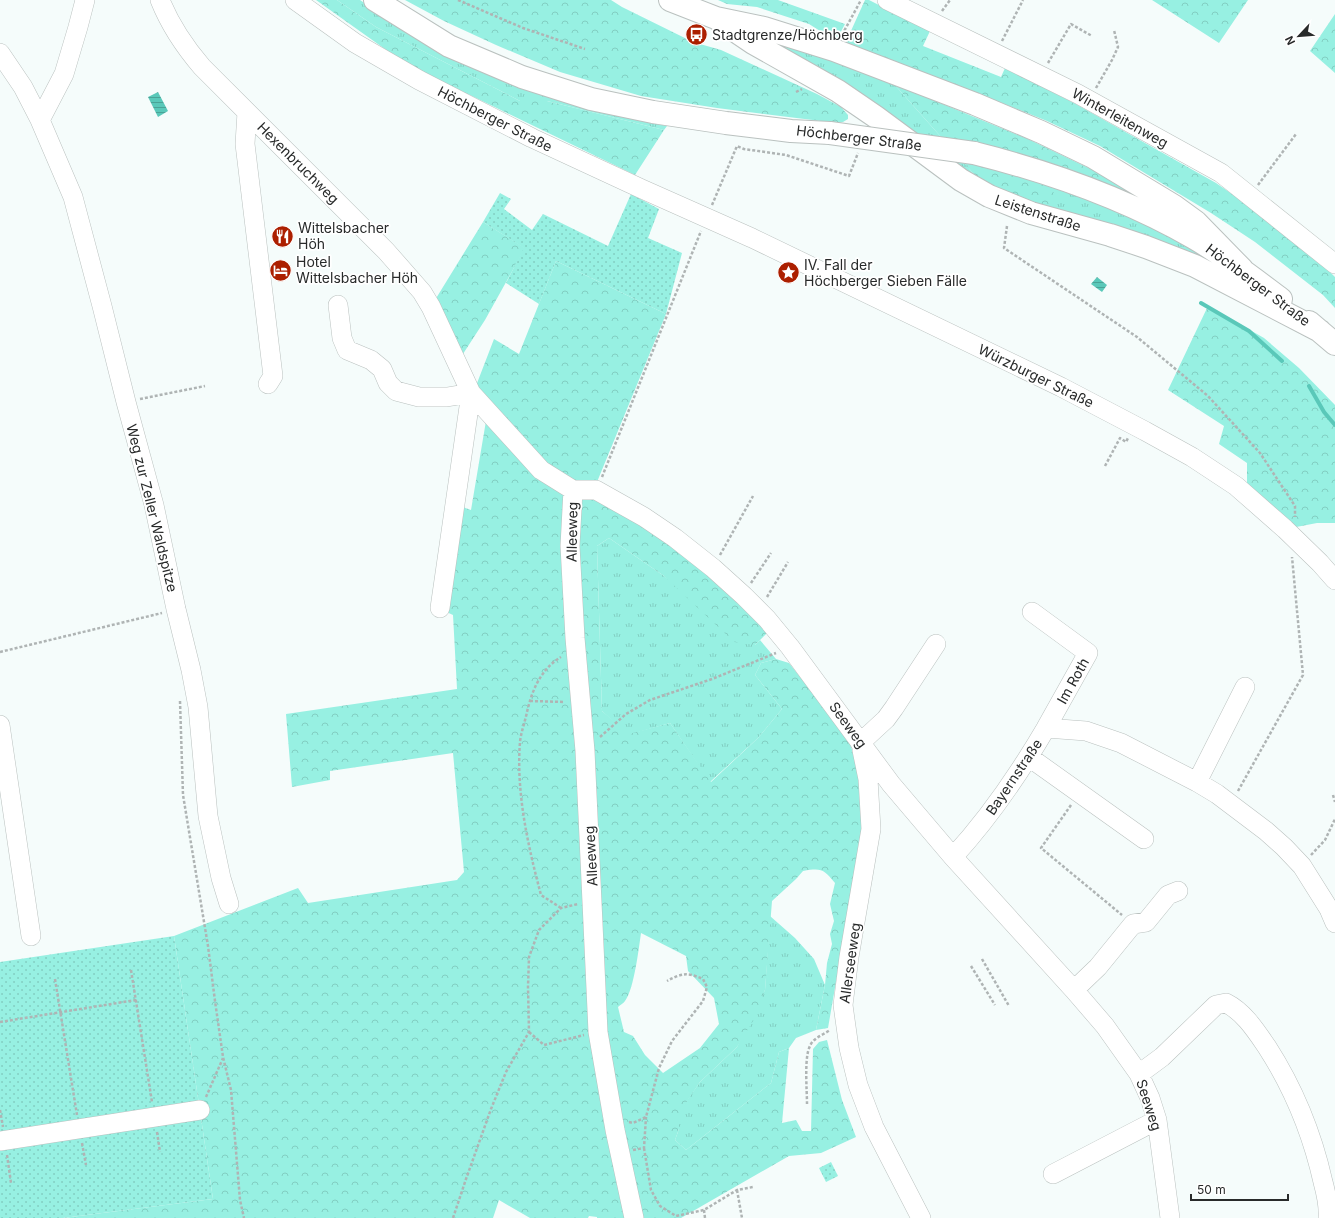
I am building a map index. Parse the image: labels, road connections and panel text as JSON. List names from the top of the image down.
{
  "streets": {
    "main road": ["Höchberger Straße", "Leistenstraße"],
    "street": [
      "Winterleitenweg",
      "Hexenbruchweg",
      "Würzburger Straße",
      "Weg zur Zeller Waldspitze",
      "Alleeweg",
      "Im Roth",
      "Seeweg",
      "Bayernstraße",
      "Allerseeweg"
    ]
  },
  "crossings": [
    ["Höchberger Straße", "Leistenstraße"],
    ["Höchberger Straße", "Würzburger Straße"],
    ["Hexenbruchweg", "Alleeweg"],
    ["Im Roth", "Bayernstraße"],
    ["Seeweg", "Bayernstraße"],
    ["Seeweg", "Allerseeweg"]
  ],
  "places": {
    "bus stop": ["Stadtgrenze/Höchberg"],
    "restaurant": ["Wittelsbacher Höh"],
    "hotel": ["Hotel Wittelsbacher Höh"],
    "place": ["IV. Fall der Höchberger Sieben Fälle"]
  },
  "scale_bar": "50 m",
  "north": "bottom left"
}
